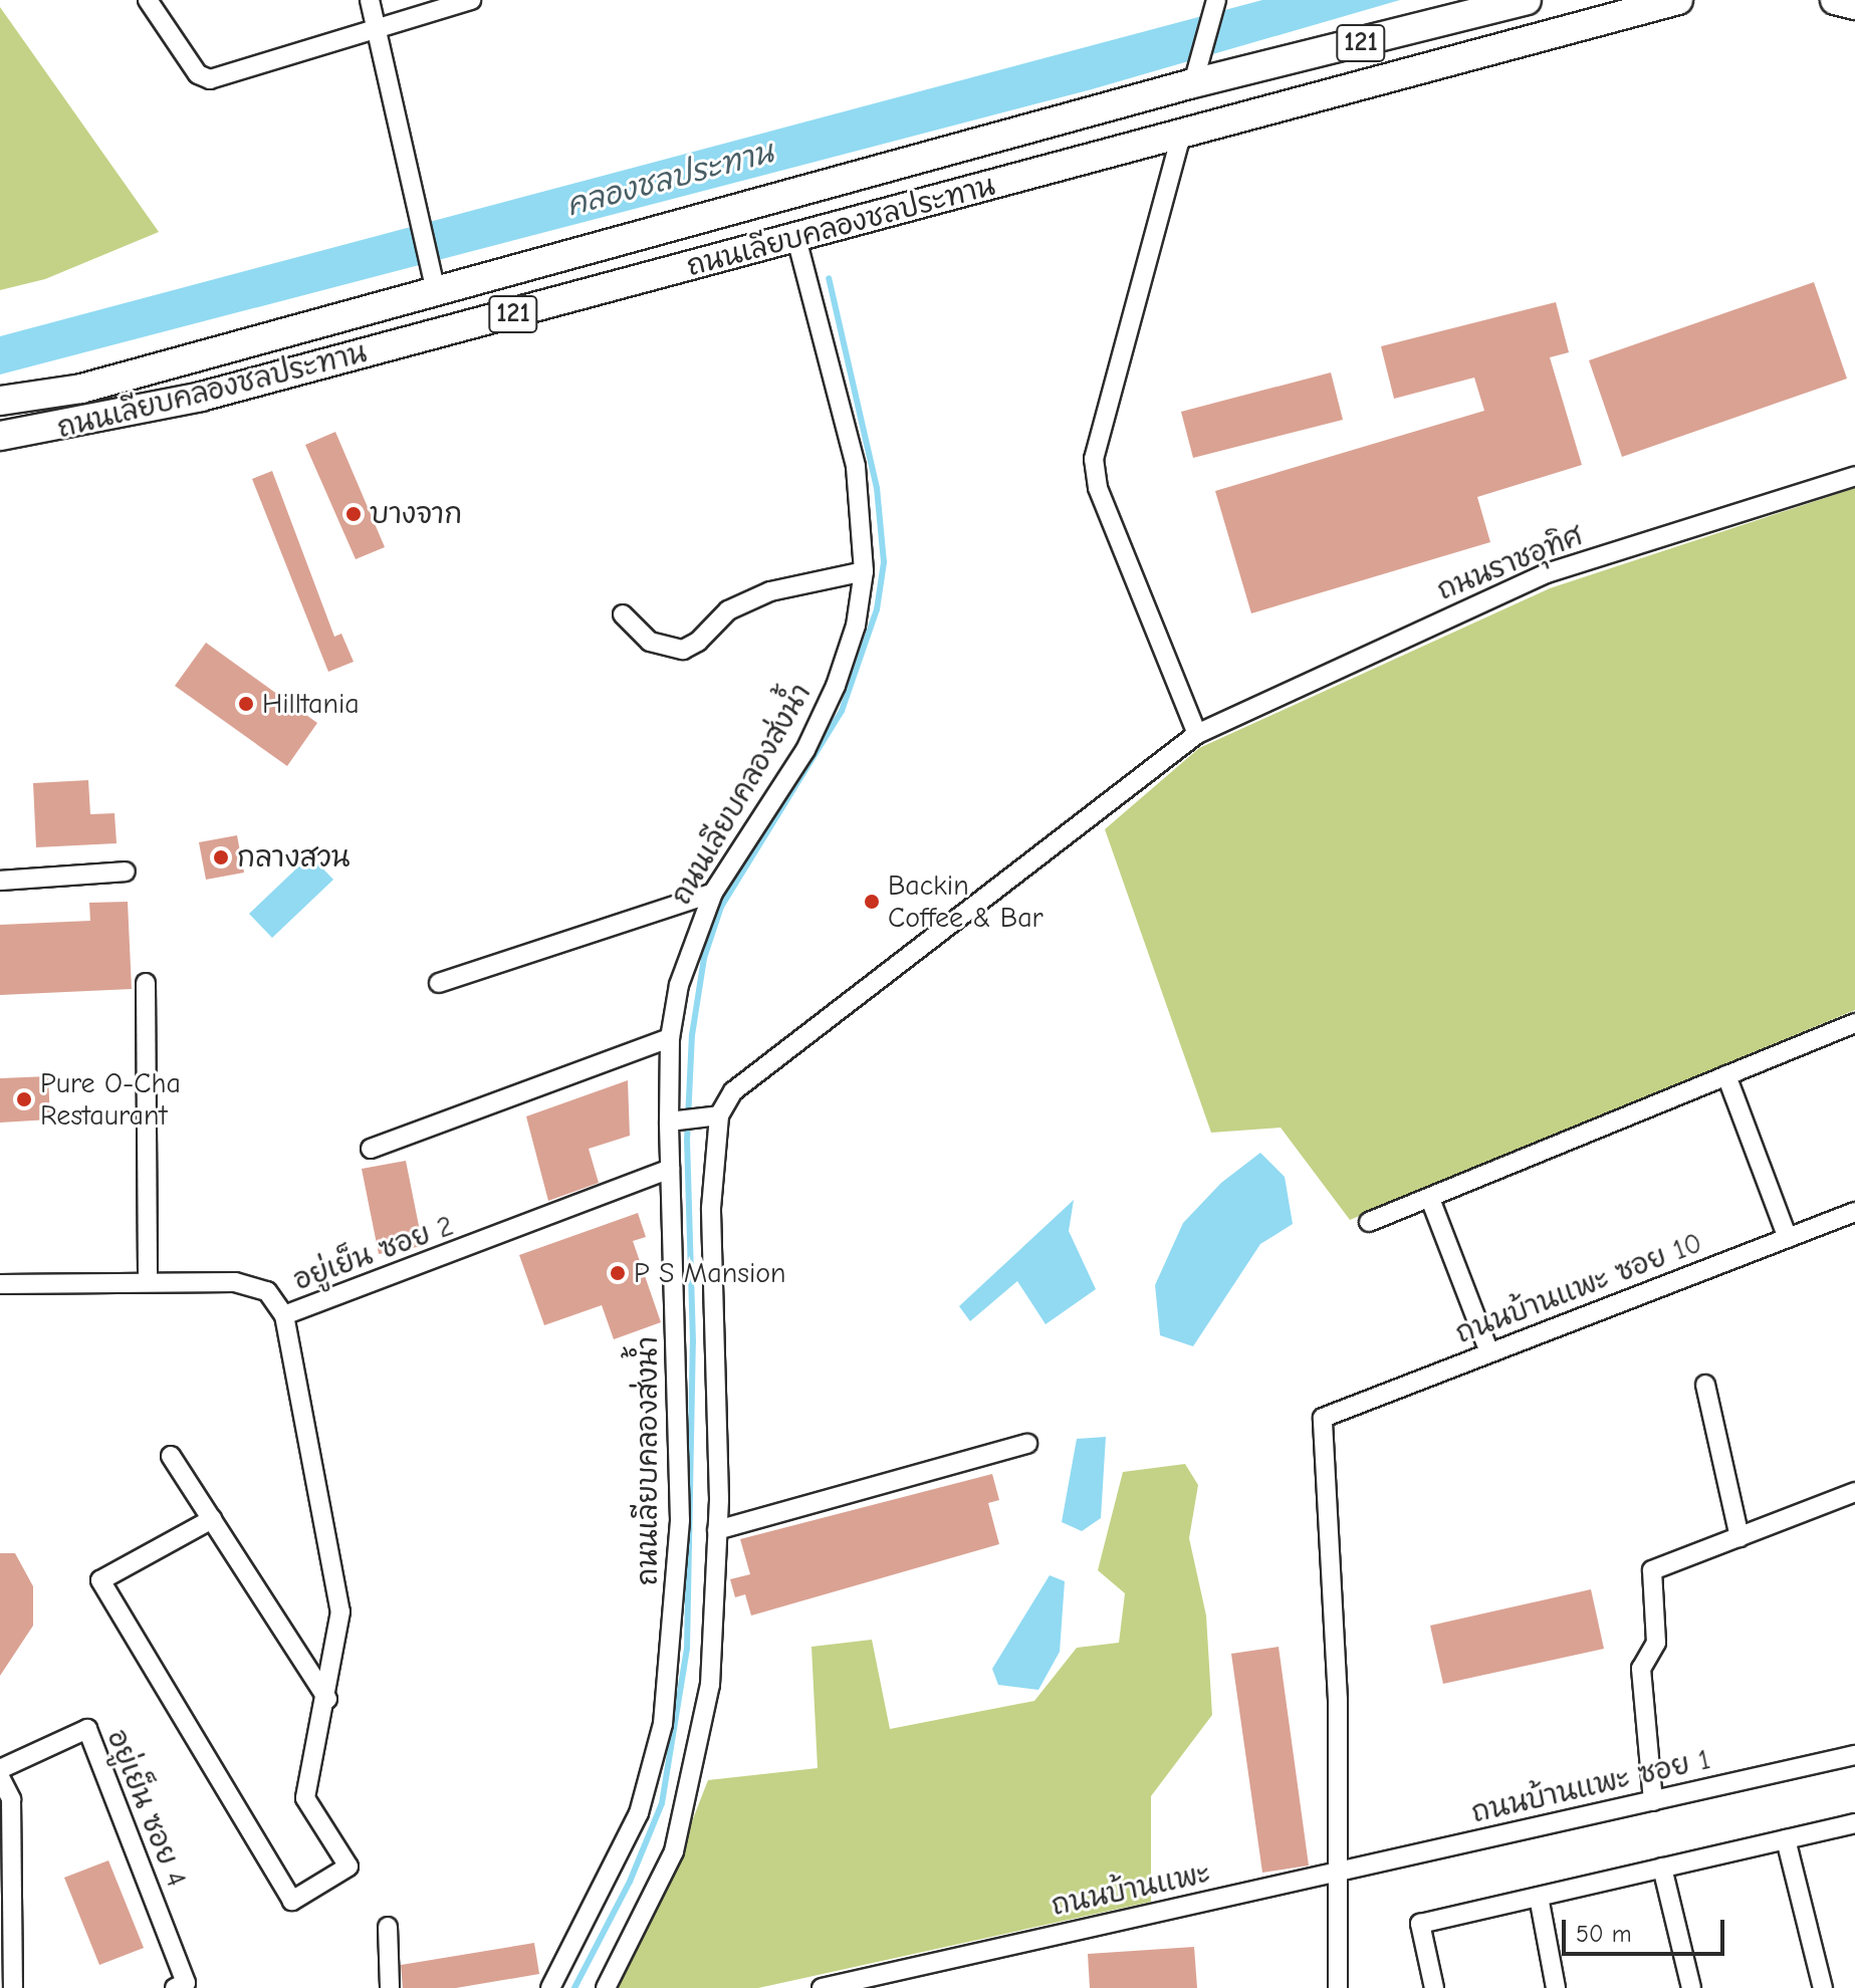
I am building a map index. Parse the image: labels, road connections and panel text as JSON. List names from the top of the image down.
{
  "streets": {
    "main road": ["121", "ถนนเลียบคลองชลประทาน"],
    "street": [
      "ถนนราชอุทิศ",
      "ถนนเลียบคลองส่งน้ำ",
      "อยู่เย็น ซอย 2",
      "ถนนบ้านแพะ ซอย 10",
      "ถนนบ้านแพะ ซอย 1",
      "อยู่เย็น ซอย 4",
      "ถนนบ้านแพะ"
    ]
  },
  "crossings": [
    ["ถนนเลียบคลองชลประทาน", "ถนนเลียบคลองส่งน้ำ"],
    ["ถนนเลียบคลองส่งน้ำ", "อยู่เย็น ซอย 2"],
    ["ถนนบ้านแพะ ซอย 10", "ถนนบ้านแพะ ซอย 1"],
    ["ถนนบ้านแพะ ซอย 10", "ถนนบ้านแพะ"],
    ["ถนนบ้านแพะ ซอย 1", "ถนนบ้านแพะ"]
  ],
  "water": ["คลองชลประทาน"],
  "places": [
    "บางจาก",
    "Hilltania",
    "กลางสวน",
    "Backin Coffee & Bar",
    "Pure O-Cha Restaurant",
    "P S Mansion"
  ],
  "scale_bar": "50 m"
}
